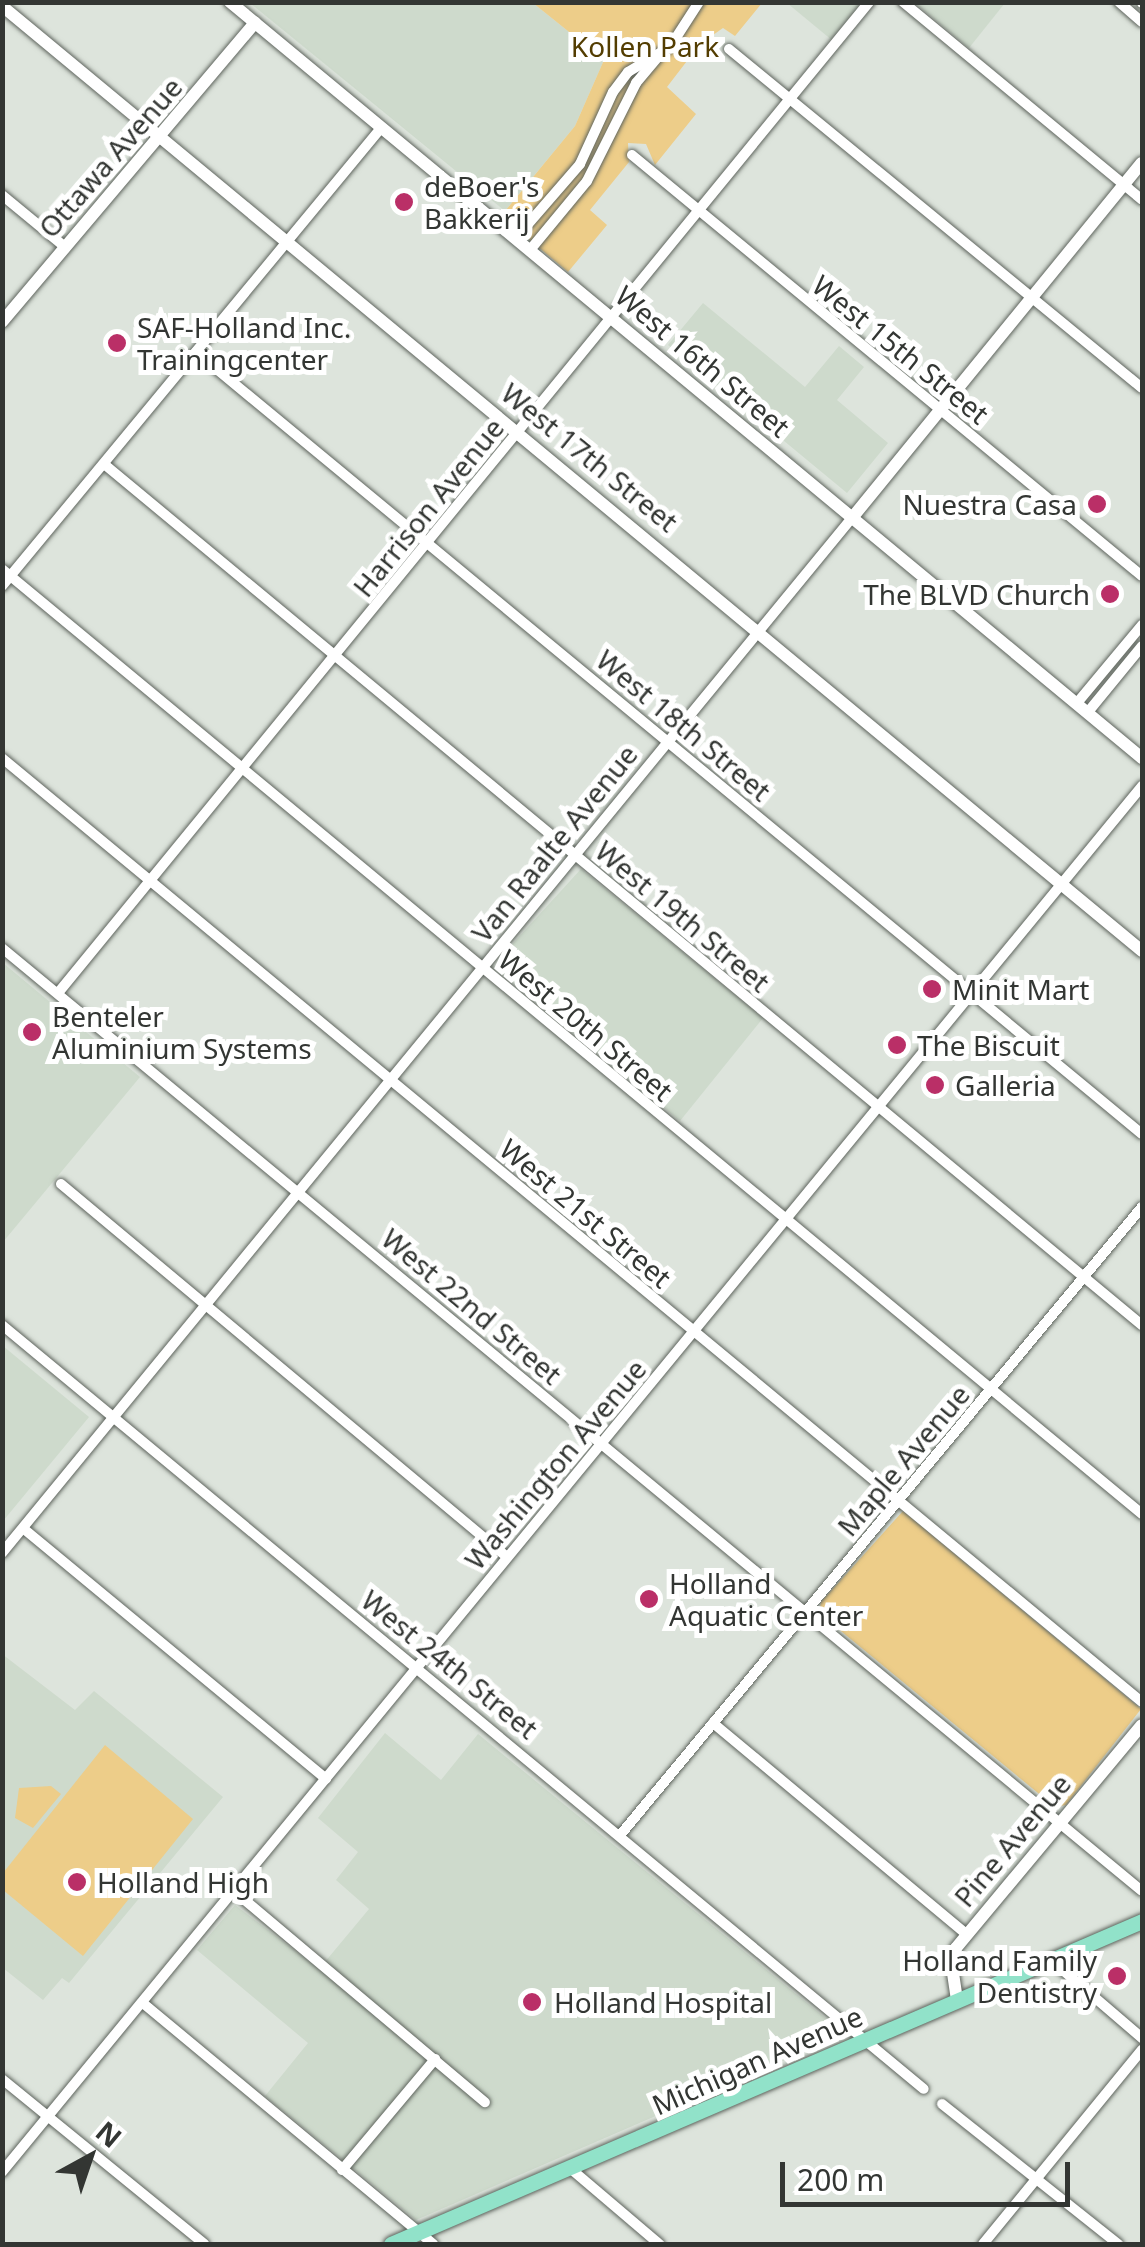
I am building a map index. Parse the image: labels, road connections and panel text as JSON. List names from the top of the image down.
{
  "streets": {
    "main road": ["Michigan Avenue"],
    "street": [
      "Ottawa Avenue",
      "West 15th Street",
      "West 16th Street",
      "West 17th Street",
      "Harrison Avenue",
      "West 18th Street",
      "Van Raalte Avenue",
      "West 19th Street",
      "West 20th Street",
      "West 21st Street",
      "West 22nd Street",
      "Maple Avenue",
      "Washington Avenue",
      "West 24th Street",
      "Pine Avenue"
    ]
  },
  "crossings": [
    ["Ottawa Avenue", "West 16th Street"],
    ["Ottawa Avenue", "West 17th Street"],
    ["West 15th Street", "Harrison Avenue"],
    ["West 15th Street", "Van Raalte Avenue"],
    ["West 16th Street", "Harrison Avenue"],
    ["West 16th Street", "Van Raalte Avenue"],
    ["West 17th Street", "Harrison Avenue"],
    ["West 17th Street", "Van Raalte Avenue"],
    ["West 17th Street", "Washington Avenue"],
    ["Harrison Avenue", "West 18th Street"],
    ["Harrison Avenue", "West 19th Street"],
    ["Harrison Avenue", "West 20th Street"],
    ["Harrison Avenue", "West 21st Street"],
    ["Harrison Avenue", "West 22nd Street"],
    ["West 18th Street", "Van Raalte Avenue"],
    ["West 18th Street", "Washington Avenue"],
    ["Van Raalte Avenue", "West 19th Street"],
    ["Van Raalte Avenue", "West 20th Street"],
    ["Van Raalte Avenue", "West 21st Street"],
    ["Van Raalte Avenue", "West 22nd Street"],
    ["Van Raalte Avenue", "West 24th Street"],
    ["West 19th Street", "Maple Avenue"],
    ["West 19th Street", "Washington Avenue"],
    ["West 20th Street", "Maple Avenue"],
    ["West 20th Street", "Washington Avenue"],
    ["West 21st Street", "Maple Avenue"],
    ["West 21st Street", "Washington Avenue"],
    ["West 22nd Street", "Maple Avenue"],
    ["West 22nd Street", "Washington Avenue"],
    ["West 22nd Street", "Pine Avenue"],
    ["Maple Avenue", "West 24th Street"],
    ["Washington Avenue", "West 24th Street"],
    ["West 24th Street", "Michigan Avenue"],
    ["Pine Avenue", "Michigan Avenue"]
  ],
  "parks": ["Kollen Park"],
  "places": [
    "deBoer's Bakkerij",
    "SAF-Holland Inc. Trainingcenter",
    "Nuestra Casa",
    "The BLVD Church",
    "Minit Mart",
    "Benteler Aluminium Systems",
    "The Biscuit",
    "Galleria",
    "Holland Aquatic Center",
    "Holland High",
    "Holland Family Dentistry",
    "Holland Hospital"
  ],
  "scale_bar": "200 m",
  "north": "top right"
}
